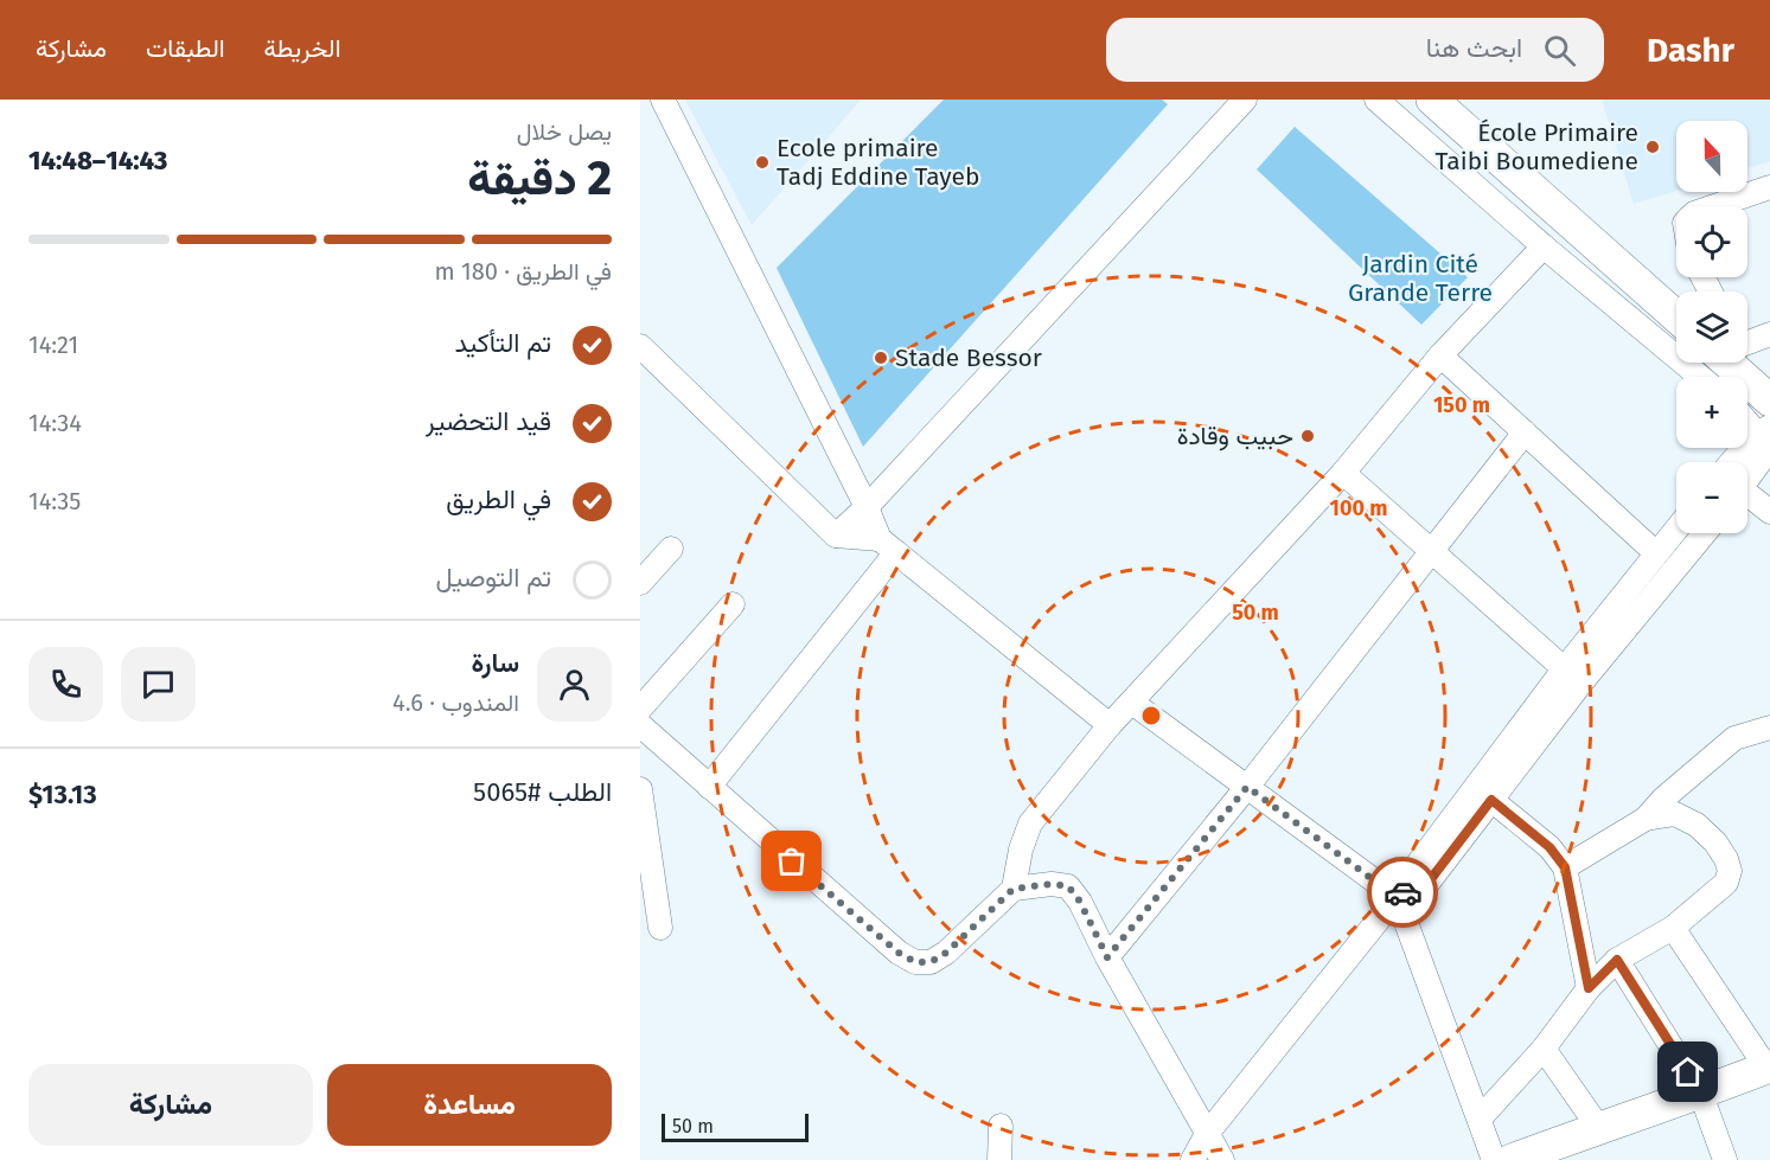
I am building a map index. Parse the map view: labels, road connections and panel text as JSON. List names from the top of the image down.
{
  "parks": ["Jardin Cité Grande Terre"],
  "places": [
    "École Primaire Taibi Boumediene",
    "Ecole primaire Tadj Eddine Tayeb",
    "Stade Bessor",
    "حبيب وقادة"
  ],
  "scale_bar": "50 m",
  "north": "top",
  "page": {
    "header": "Dashr",
    "search": "ابحث هنا",
    "nav": ["الخريطة", "الطبقات", "مشاركة"],
    "heading": ["2 دقيقة", "يصل خلال", "14:43–14:48"],
    "panel": [
      "سارة",
      "المندوب · 4.6",
      "الطلب #5065",
      "$13.13"
    ],
    "map_buttons": ["+", "−"],
    "bar": "في الطريق · 180 m",
    "list": [
      ["تم التأكيد", "14:21"],
      ["قيد التحضير", "14:34"],
      ["في الطريق", "14:35"],
      "تم التوصيل"
    ],
    "buttons": ["مساعدة", "مشاركة"],
    "scale": "50 m"
  },
  "rings": ["150 m", "100 m", "50 m"]
}
